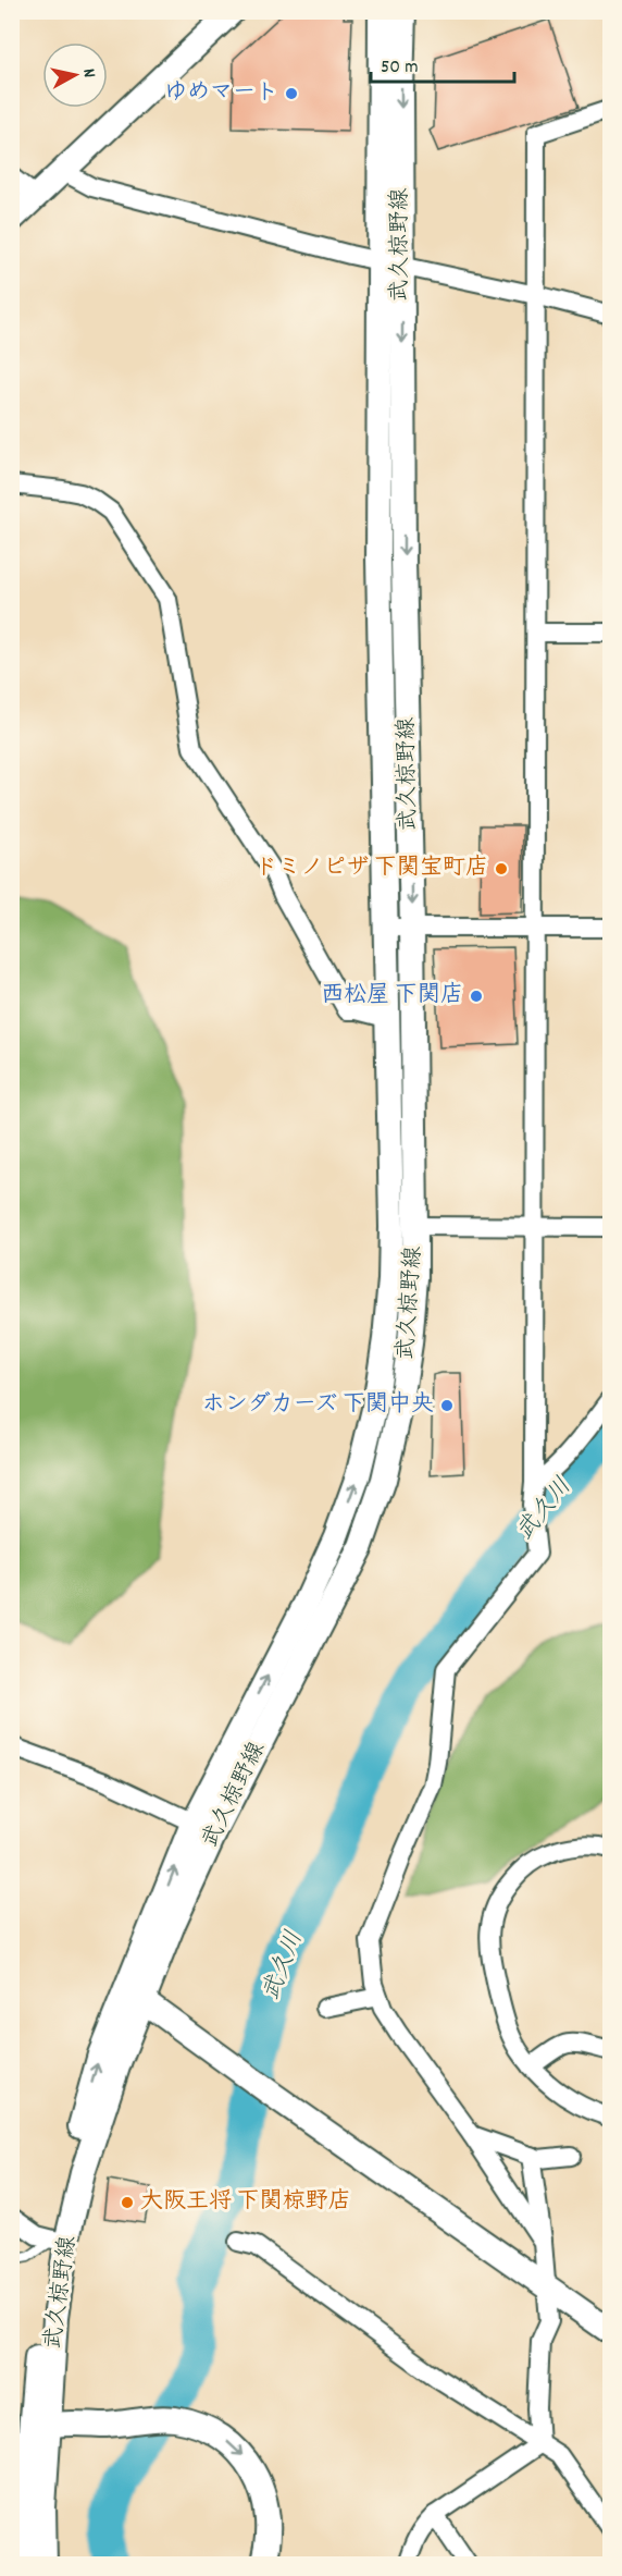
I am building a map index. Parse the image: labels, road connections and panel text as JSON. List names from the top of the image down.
{
  "streets": {
    "main road": ["武久椋野線"]
  },
  "water": ["武久川"],
  "places": [
    "ゆめマート",
    "ドミノピザ 下関宝町店",
    "西松屋 下関店",
    "ホンダカーズ 下関中央",
    "大阪王将 下関椋野店"
  ],
  "scale_bar": "50 m",
  "north": "right"
}
